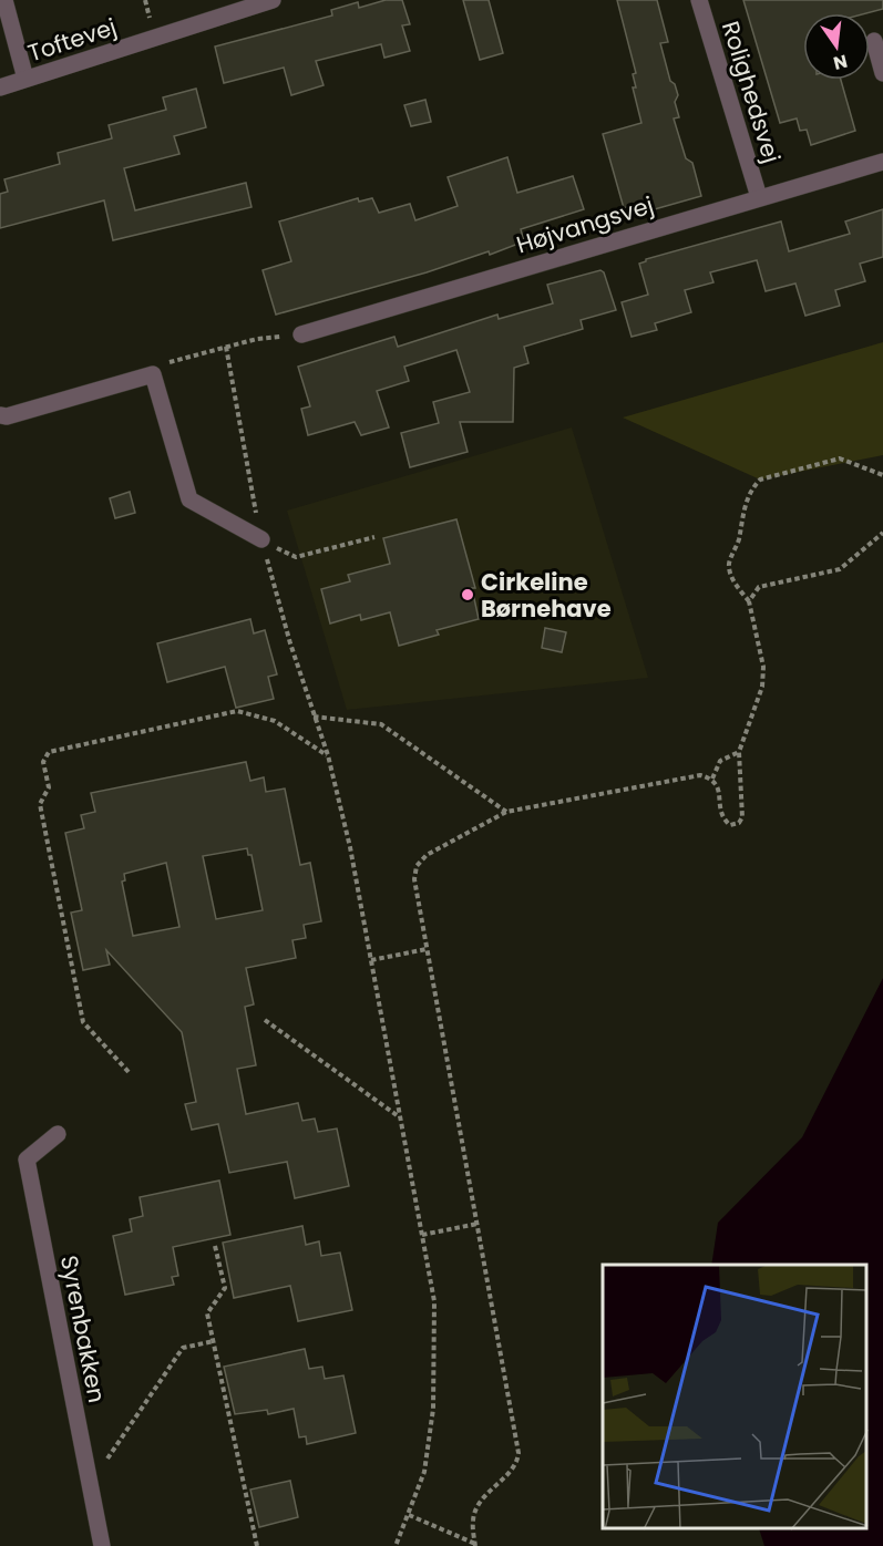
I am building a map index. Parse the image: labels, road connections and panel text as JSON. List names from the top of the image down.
{
  "streets": {
    "street": [
      "Toftevej",
      "Rolighedsvej",
      "Højvangsvej",
      "Syrenbakken"
    ]
  },
  "crossings": [
    ["Rolighedsvej", "Højvangsvej"]
  ],
  "places": ["Cirkeline Børnehave"],
  "north": "bottom"
}
